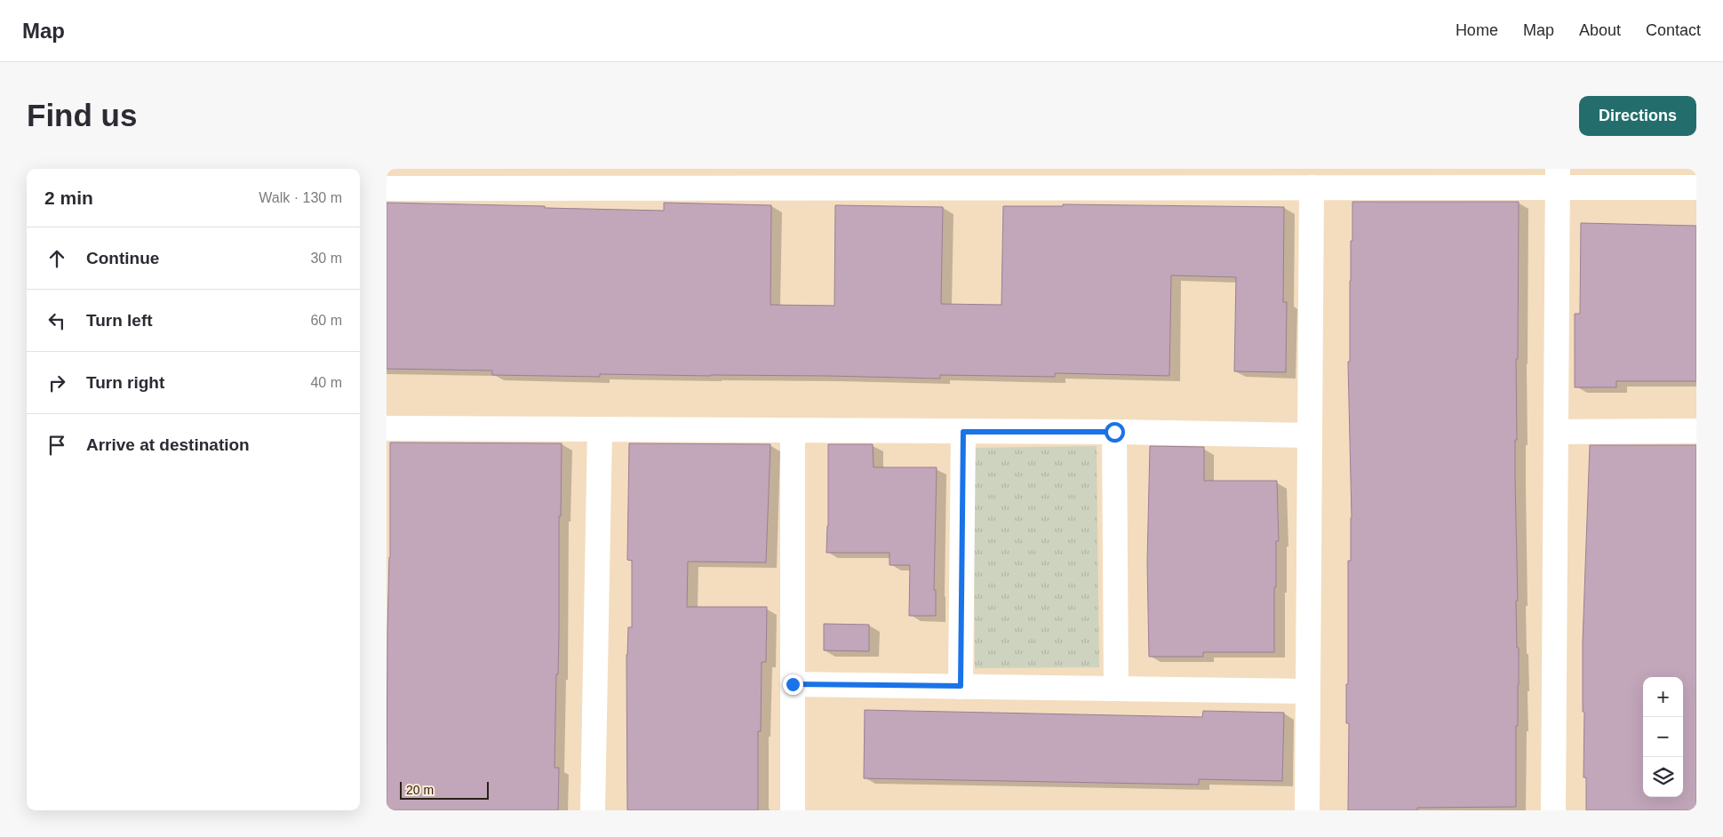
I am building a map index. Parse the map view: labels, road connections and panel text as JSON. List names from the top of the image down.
{
  "scale_bar": "20 m",
  "page": {
    "header": "Map",
    "nav": [
      "Home",
      "Map",
      "About",
      "Contact"
    ],
    "buttons": "Directions",
    "title": "Find us",
    "heading": ["2 min", "Walk · 130 m"],
    "list": [
      ["Continue", "30 m"],
      ["Turn left", "60 m"],
      ["Turn right", "40 m"],
      "Arrive at destination"
    ],
    "map_buttons": ["+", "−"],
    "scale": "20 m"
  }
}
